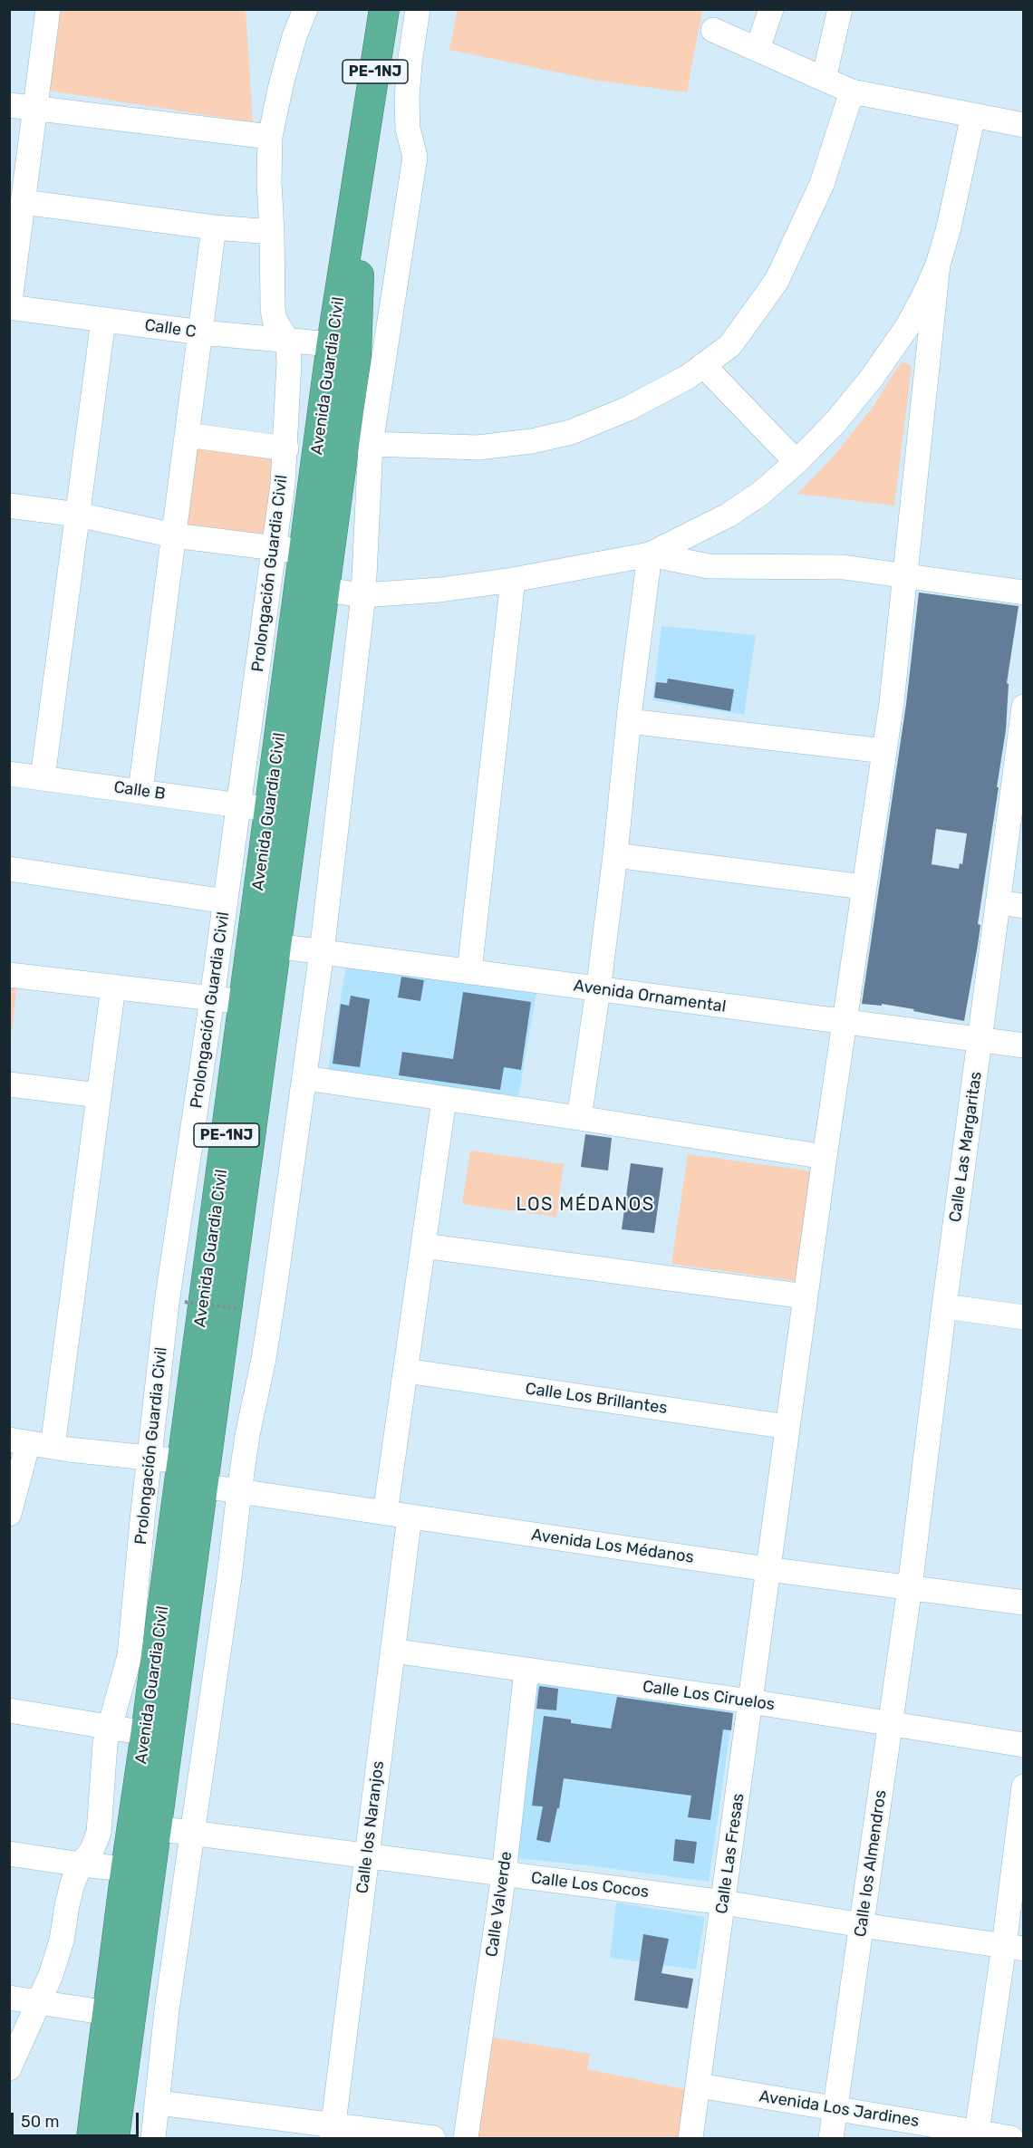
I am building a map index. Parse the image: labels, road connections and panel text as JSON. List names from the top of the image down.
{
  "streets": {
    "highway": ["PE-1NJ", "Avenida Guardia Civil"],
    "street": [
      "Calle C",
      "Prolongación Guardia Civil",
      "Calle B",
      "Avenida Ornamental",
      "Calle Las Margaritas",
      "Calle Los Brillantes",
      "Avenida Los Médanos",
      "Calle Los Ciruelos",
      "Calle los Naranjos",
      "Calle Las Fresas",
      "Calle los Almendros",
      "Calle Los Cocos",
      "Calle Valverde",
      "Avenida Los Jardines"
    ]
  },
  "crossings": [
    ["Calle C", "Avenida Guardia Civil"],
    ["Calle C", "Prolongación Guardia Civil"],
    ["Avenida Guardia Civil", "Calle B"],
    ["Avenida Guardia Civil", "Avenida Ornamental"],
    ["Avenida Guardia Civil", "Avenida Los Médanos"],
    ["Avenida Guardia Civil", "Calle Los Cocos"],
    ["Prolongación Guardia Civil", "Calle B"],
    ["Avenida Ornamental", "Calle Las Margaritas"],
    ["Avenida Ornamental", "Calle Las Fresas"],
    ["Calle Las Margaritas", "Avenida Los Médanos"],
    ["Calle Las Margaritas", "Calle los Almendros"],
    ["Calle Los Brillantes", "Calle Las Fresas"],
    ["Avenida Los Médanos", "Calle los Naranjos"],
    ["Avenida Los Médanos", "Calle Las Fresas"],
    ["Avenida Los Médanos", "Calle los Almendros"],
    ["Calle Los Ciruelos", "Calle los Naranjos"],
    ["Calle Los Ciruelos", "Calle Las Fresas"],
    ["Calle Los Ciruelos", "Calle los Almendros"],
    ["Calle Los Ciruelos", "Calle Valverde"],
    ["Calle los Naranjos", "Calle Los Cocos"],
    ["Calle Las Fresas", "Calle Los Cocos"],
    ["Calle Las Fresas", "Avenida Los Jardines"],
    ["Calle los Almendros", "Calle Los Cocos"],
    ["Calle los Almendros", "Avenida Los Jardines"],
    ["Calle Los Cocos", "Calle Valverde"]
  ],
  "districts": ["LOS MÉDANOS"],
  "scale_bar": "50 m"
}
